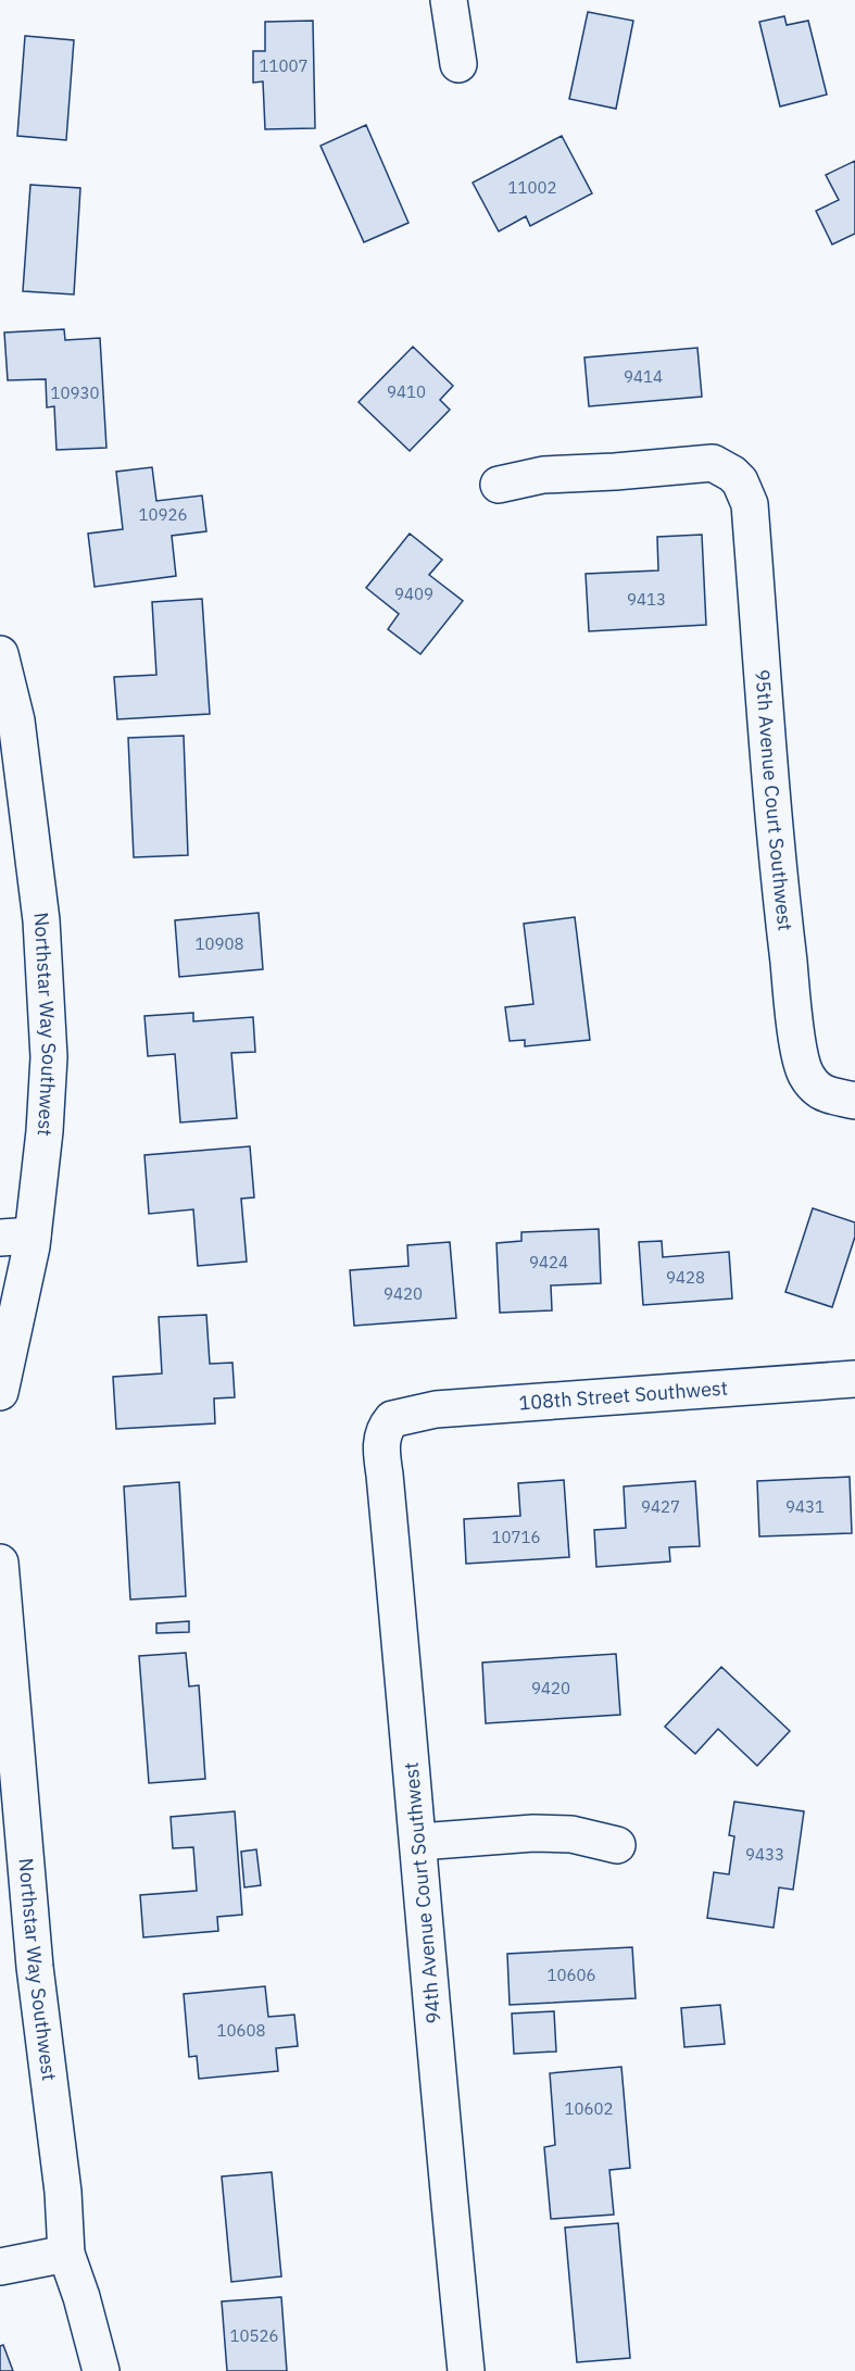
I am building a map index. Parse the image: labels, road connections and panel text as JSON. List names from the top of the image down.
{
  "streets": {
    "street": [
      "95th Avenue Court Southwest",
      "Northstar Way Southwest",
      "108th Street Southwest",
      "94th Avenue Court Southwest"
    ]
  },
  "crossings": [
    ["108th Street Southwest", "94th Avenue Court Southwest"]
  ],
  "house_numbers": [
    "11007",
    "11002",
    "9414",
    "9410",
    "10930",
    "10926",
    "9409",
    "9413",
    "10908",
    "9424",
    "9428",
    "9420",
    "9427",
    "9431",
    "10716",
    "9420",
    "9433",
    "10606",
    "10608",
    "10602",
    "10526"
  ]
}
